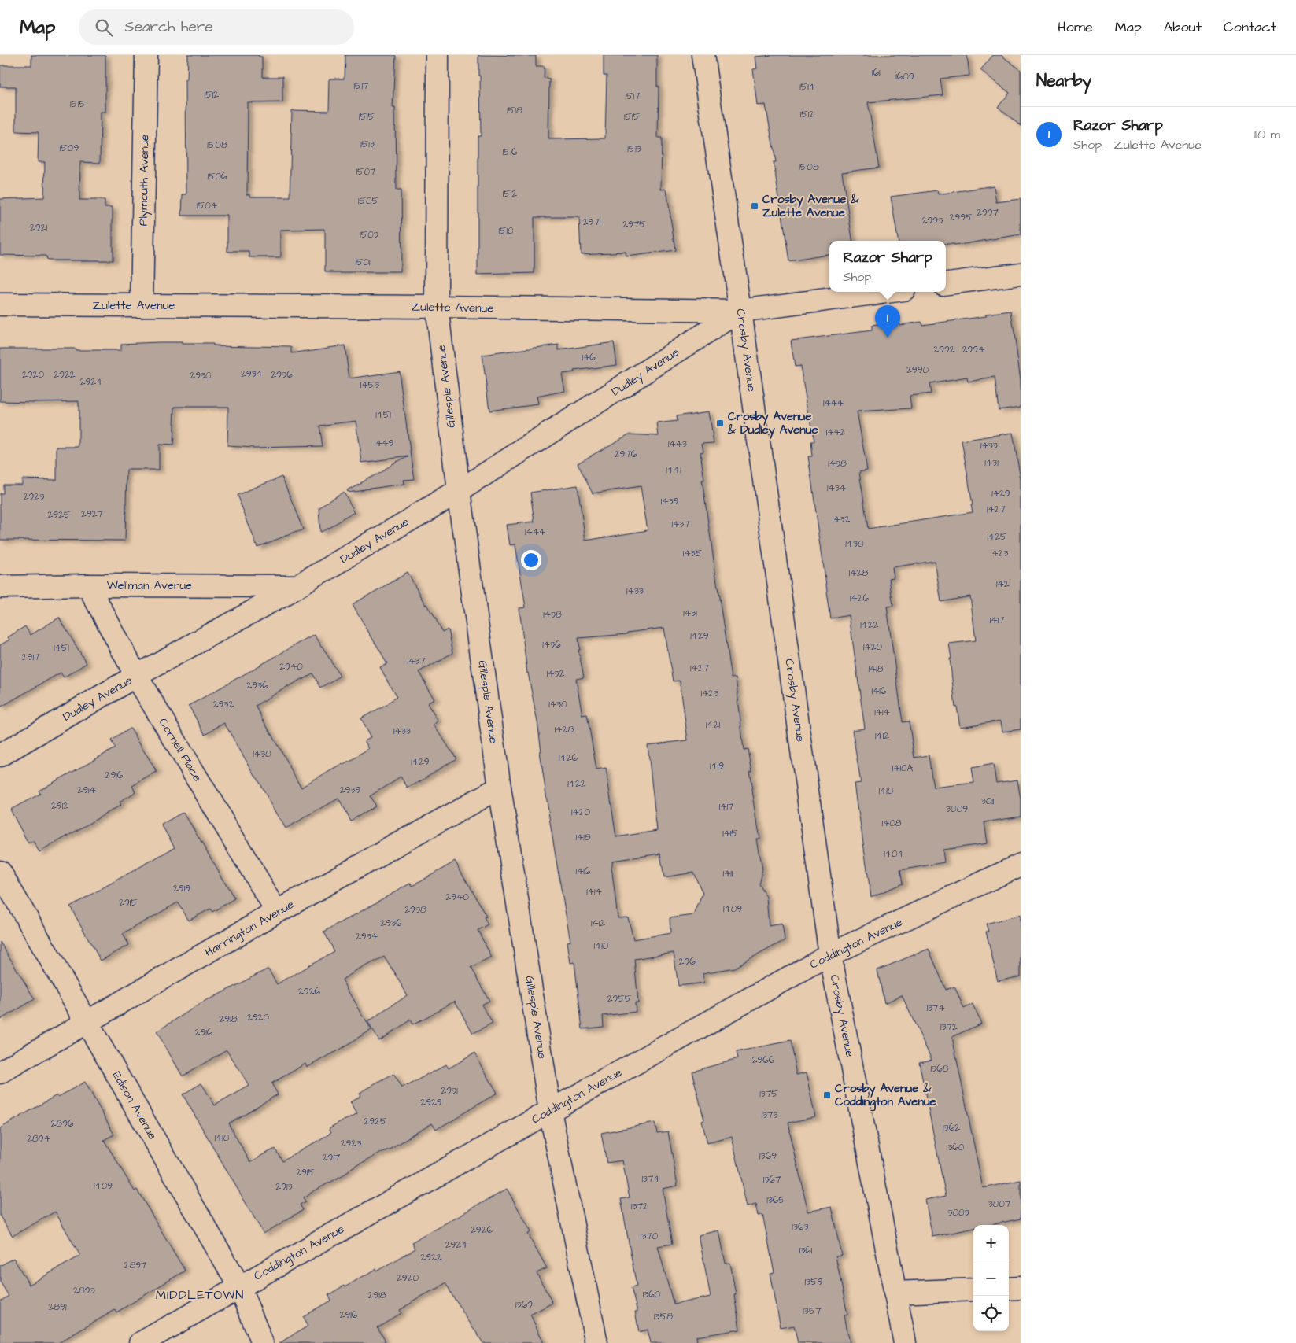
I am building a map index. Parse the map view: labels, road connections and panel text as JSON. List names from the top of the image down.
{
  "streets": {
    "street": [
      "Plymouth Avenue",
      "Zulette Avenue",
      "Crosby Avenue",
      "Dudley Avenue",
      "Gillespie Avenue",
      "Wellman Avenue",
      "Cornell Place",
      "Harrington Avenue",
      "Coddington Avenue",
      "Edison Avenue"
    ]
  },
  "crossings": [
    ["Plymouth Avenue", "Zulette Avenue"],
    ["Zulette Avenue", "Crosby Avenue"],
    ["Zulette Avenue", "Dudley Avenue"],
    ["Zulette Avenue", "Gillespie Avenue"],
    ["Crosby Avenue", "Dudley Avenue"],
    ["Crosby Avenue", "Coddington Avenue"],
    ["Dudley Avenue", "Gillespie Avenue"],
    ["Dudley Avenue", "Wellman Avenue"],
    ["Dudley Avenue", "Cornell Place"],
    ["Gillespie Avenue", "Harrington Avenue"],
    ["Gillespie Avenue", "Coddington Avenue"],
    ["Wellman Avenue", "Cornell Place"],
    ["Cornell Place", "Harrington Avenue"],
    ["Harrington Avenue", "Edison Avenue"],
    ["Coddington Avenue", "Edison Avenue"]
  ],
  "districts": ["MIDDLETOWN"],
  "places": {
    "transit": ["Crosby Avenue & Zulette Avenue", "Crosby Avenue & Dudley Avenue", "Crosby Avenue & Coddington Avenue"]
  },
  "house_numbers": [
    "1611",
    "1609",
    "1517",
    "1514",
    "1512",
    "1517",
    "1515",
    "1518",
    "1512",
    "1515",
    "1515",
    "1513",
    "1508",
    "1509",
    "1513",
    "1516",
    "1508",
    "1507",
    "1506",
    "1512",
    "1505",
    "1504",
    "2997",
    "2995",
    "2993",
    "2971",
    "2975",
    "2921",
    "1510",
    "1503",
    "1501",
    "2992",
    "2994",
    "1461",
    "2990",
    "2934",
    "2920",
    "2922",
    "2936",
    "2930",
    "2924",
    "1453",
    "1444",
    "1451",
    "1442",
    "1449",
    "1443",
    "1433",
    "2976",
    "1431",
    "1438",
    "1441",
    "1434",
    "1429",
    "2923",
    "1439",
    "1427",
    "2927",
    "2925",
    "1432",
    "1437",
    "1444",
    "1425",
    "1430",
    "1435",
    "1423",
    "1428",
    "1421",
    "1433",
    "1426",
    "1431",
    "1438",
    "1417",
    "1422",
    "1429",
    "1436",
    "1420",
    "1451",
    "2917",
    "1437",
    "2940",
    "1427",
    "1418",
    "1432",
    "2936",
    "1416",
    "1423",
    "2932",
    "1430",
    "1414",
    "1421",
    "1428",
    "1433",
    "1412",
    "1430",
    "1426",
    "1429",
    "1419",
    "1410A",
    "2916",
    "1422",
    "2914",
    "2939",
    "1410",
    "3011",
    "2912",
    "1417",
    "3009",
    "1420",
    "1408",
    "1415",
    "1418",
    "1404",
    "1416",
    "1411",
    "2919",
    "1414",
    "2940",
    "2915",
    "1409",
    "2938",
    "2936",
    "1412",
    "2934",
    "1410",
    "2961",
    "2926",
    "2955",
    "1374",
    "2920",
    "2918",
    "1372",
    "2916",
    "2966",
    "1368",
    "2931",
    "1375",
    "2929",
    "1373",
    "2925",
    "2896",
    "1362",
    "1410",
    "2894",
    "2923",
    "1360",
    "1369",
    "2917",
    "2915",
    "1374",
    "1367",
    "1409",
    "2913",
    "1365",
    "3007",
    "1372",
    "3003",
    "1363",
    "2926",
    "1370",
    "2924",
    "1361",
    "2922",
    "2897",
    "2920",
    "1359",
    "2893",
    "1360",
    "2918",
    "1369",
    "2891",
    "1357",
    "2916",
    "1358"
  ],
  "page": {
    "header": "Map",
    "search": "Search here",
    "nav": [
      "Home",
      "Map",
      "About",
      "Contact"
    ],
    "heading": "Nearby",
    "list": [
      {
        "mark": "1",
        "name": "Razor Sharp",
        "note": "Shop · Zulette Avenue",
        "value": "110 m"
      }
    ],
    "popup": ["Razor Sharp", "Shop"],
    "pins": "1",
    "map_buttons": ["+", "−"]
  }
}
